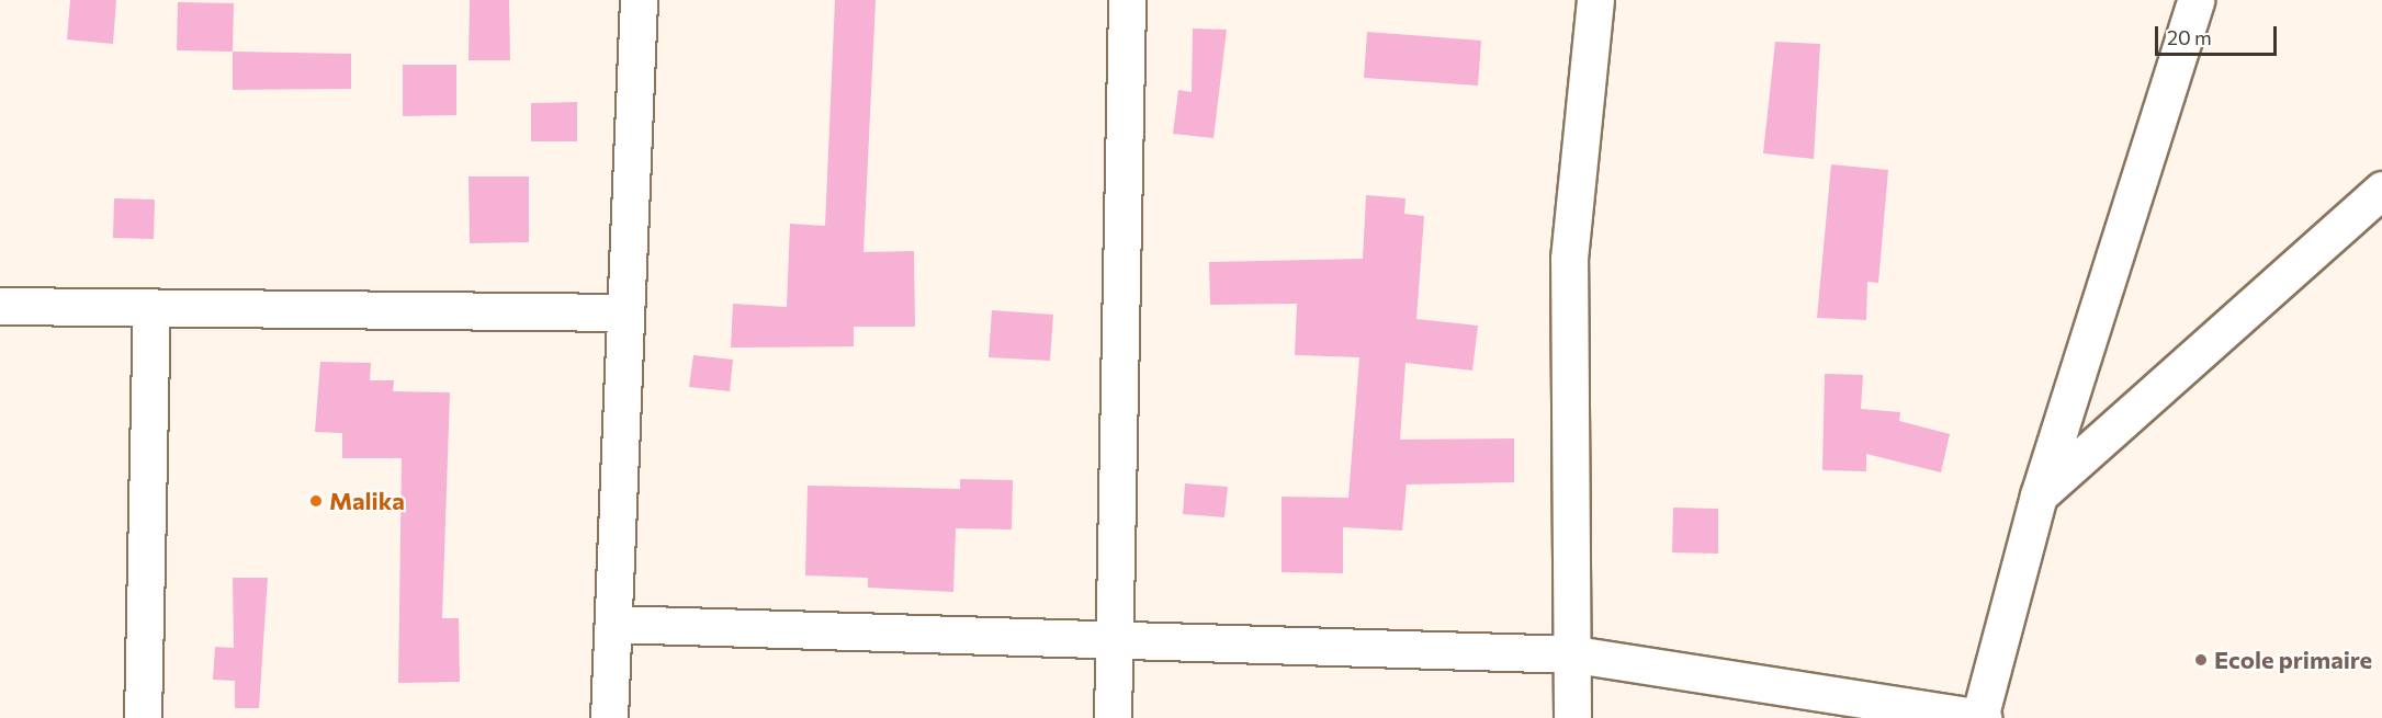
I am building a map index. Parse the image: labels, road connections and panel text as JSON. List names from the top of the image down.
{
  "places": ["Malika", "Ecole primaire"],
  "scale_bar": "20 m"
}
